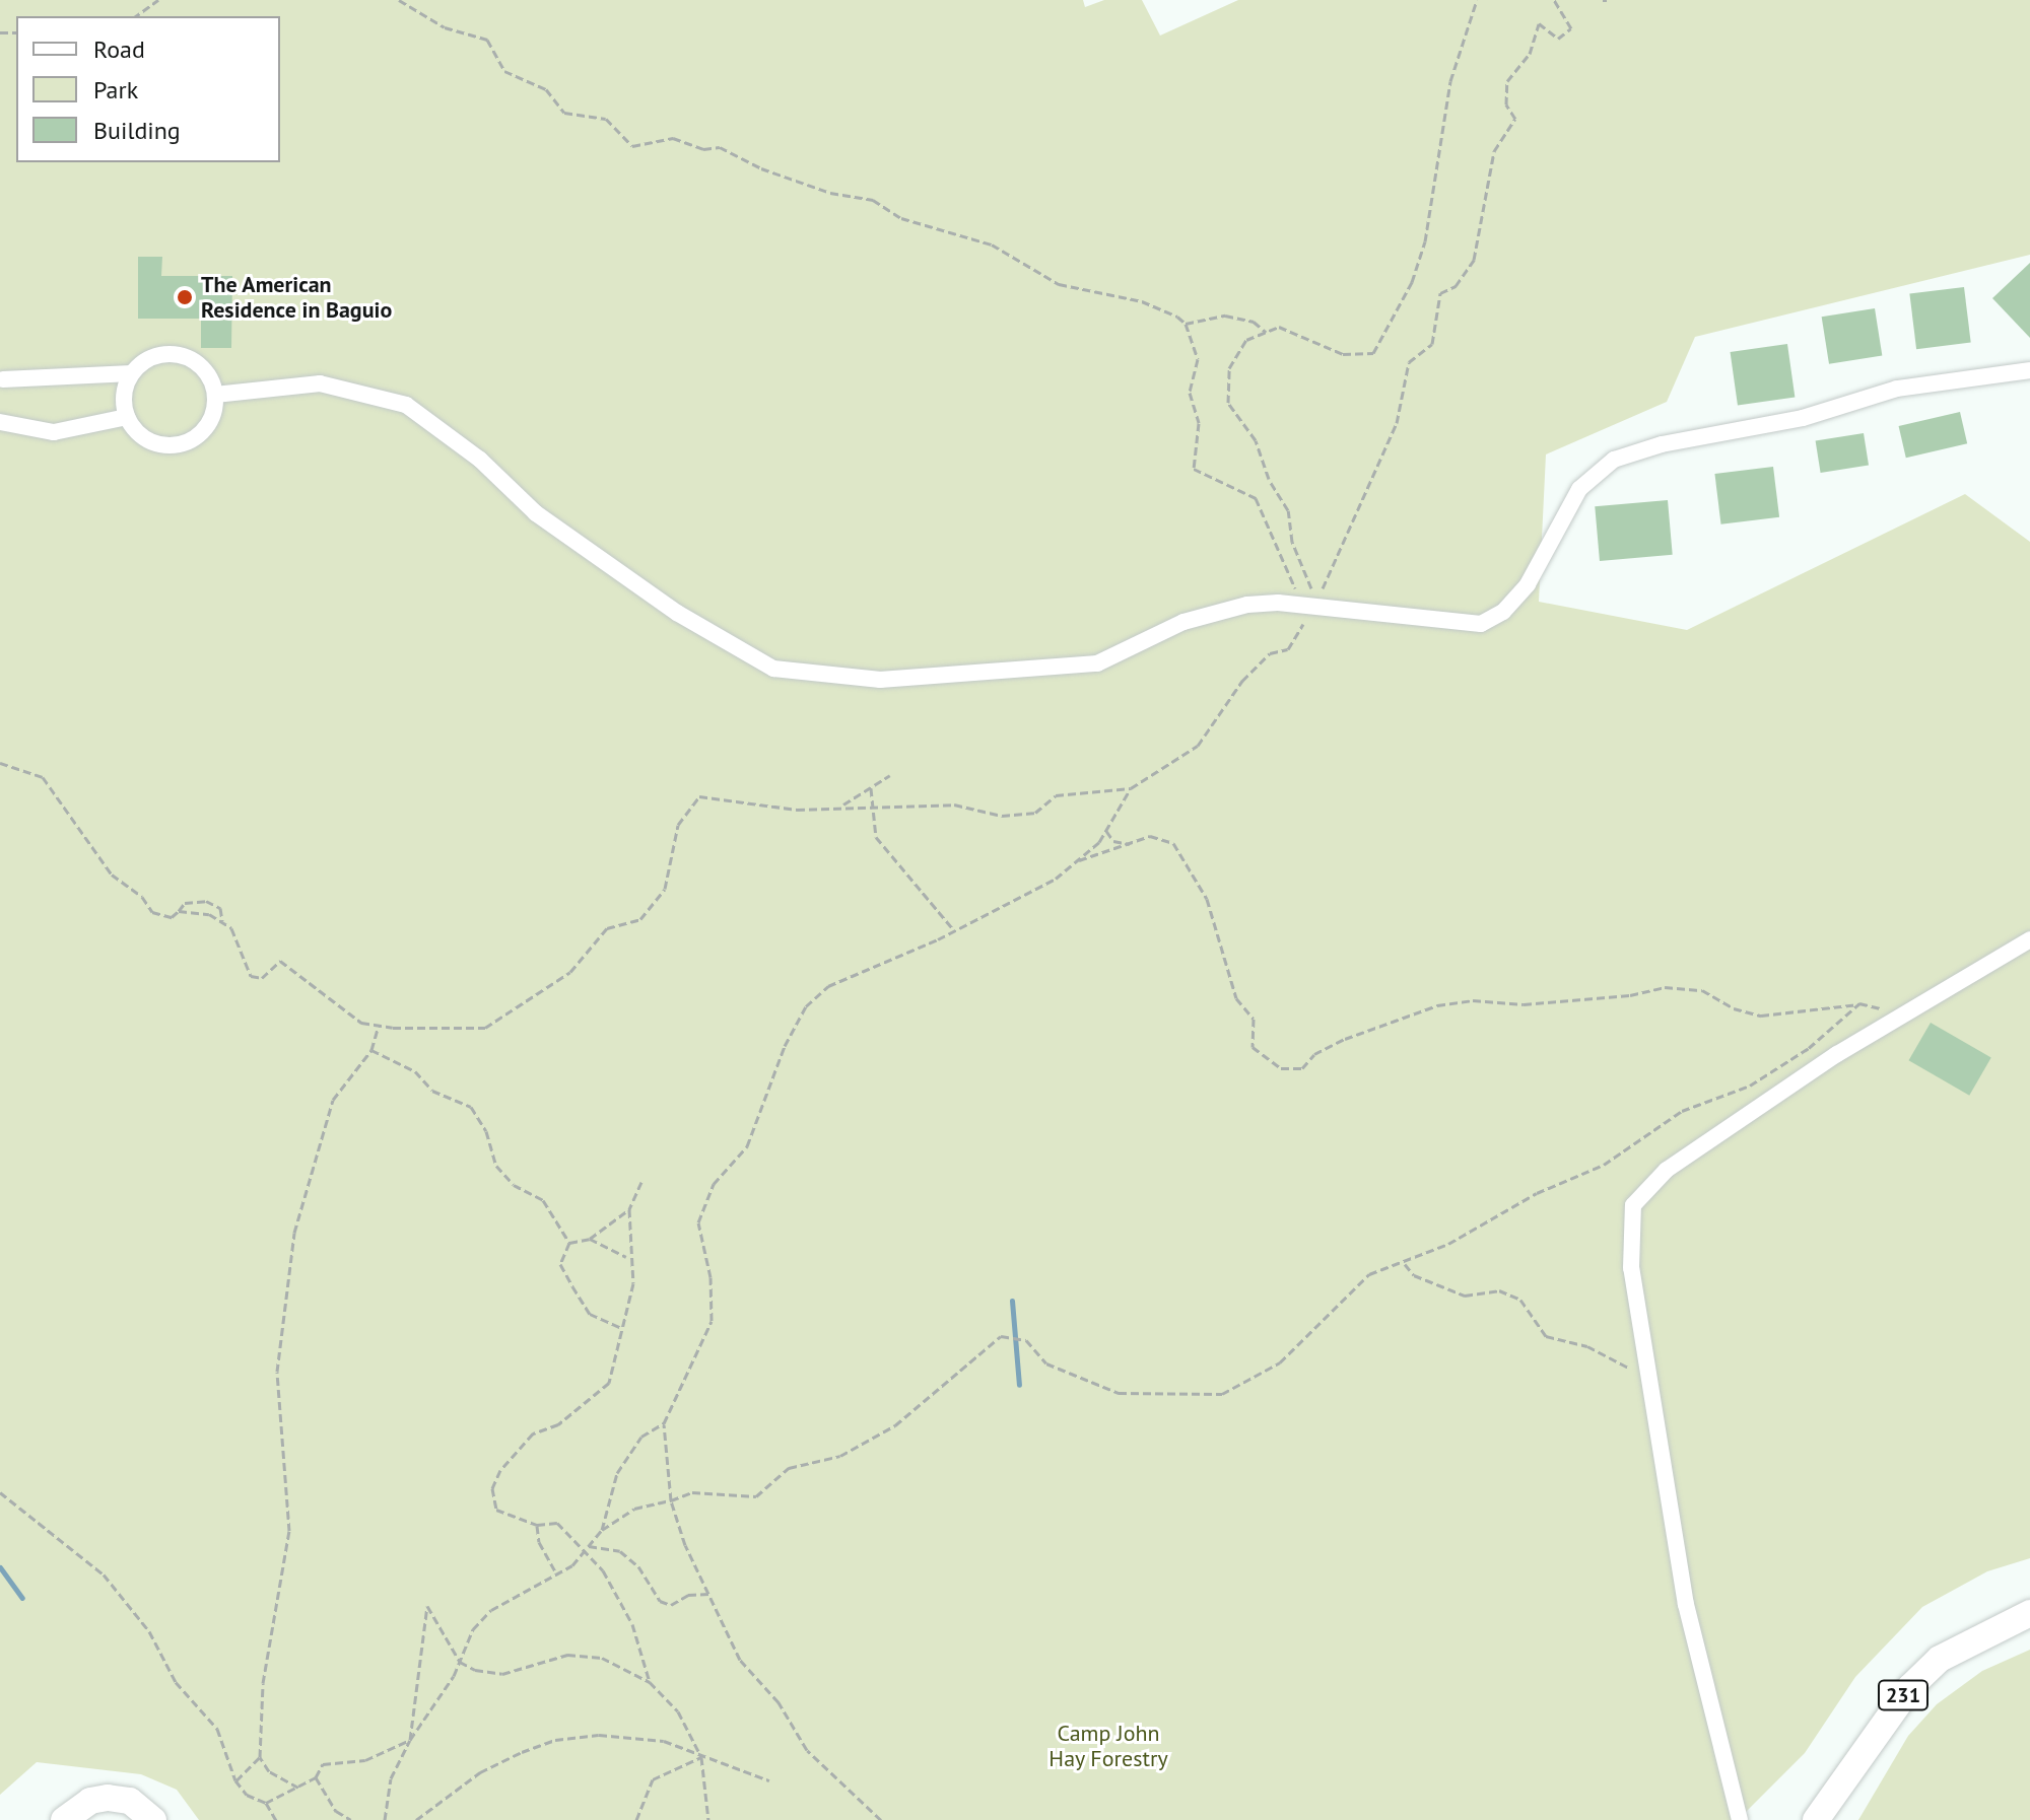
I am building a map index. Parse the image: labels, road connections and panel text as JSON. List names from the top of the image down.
{
  "streets": {
    "main road": ["231"]
  },
  "parks": ["Camp John Hay Forestry"],
  "places": ["The American Residence in Baguio"],
  "legend": ["Road", "Park", "Building"]
}
